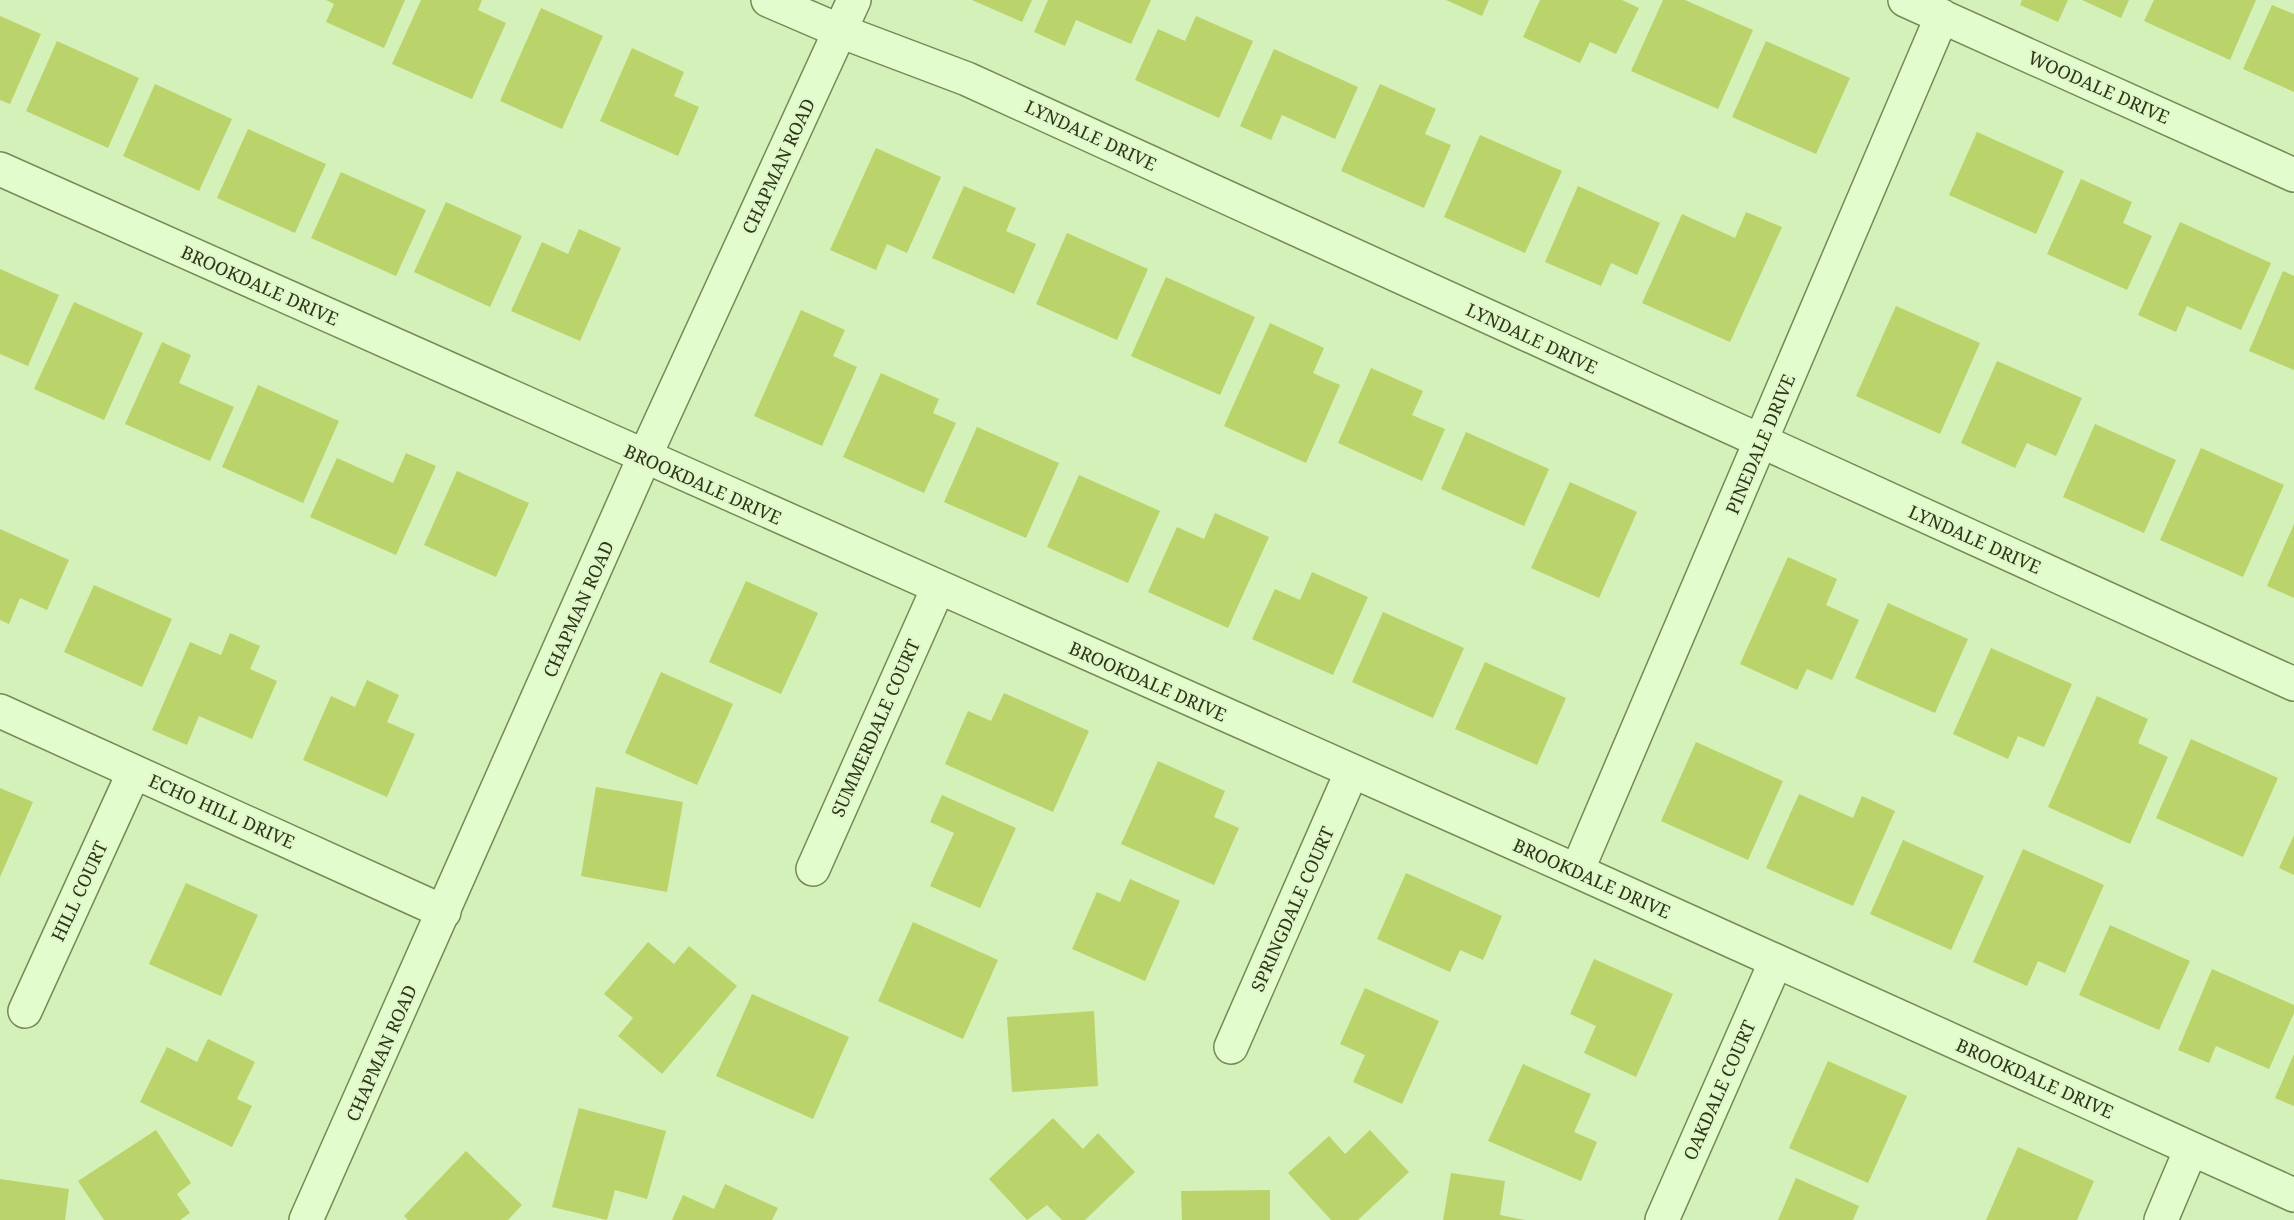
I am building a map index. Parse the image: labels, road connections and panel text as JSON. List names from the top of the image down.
{
  "streets": {
    "street": [
      "WOODALE DRIVE",
      "LYNDALE DRIVE",
      "CHAPMAN ROAD",
      "BROOKDALE DRIVE",
      "PINEDALE DRIVE",
      "SUMMERDALE COURT",
      "ECHO HILL DRIVE",
      "HILL COURT",
      "SPRINGDALE COURT",
      "OAKDALE COURT"
    ]
  },
  "crossings": [
    ["WOODALE DRIVE", "PINEDALE DRIVE"],
    ["LYNDALE DRIVE", "CHAPMAN ROAD"],
    ["LYNDALE DRIVE", "PINEDALE DRIVE"],
    ["CHAPMAN ROAD", "BROOKDALE DRIVE"],
    ["CHAPMAN ROAD", "ECHO HILL DRIVE"],
    ["BROOKDALE DRIVE", "PINEDALE DRIVE"],
    ["BROOKDALE DRIVE", "SUMMERDALE COURT"],
    ["BROOKDALE DRIVE", "SPRINGDALE COURT"],
    ["BROOKDALE DRIVE", "OAKDALE COURT"],
    ["ECHO HILL DRIVE", "HILL COURT"]
  ]
}
